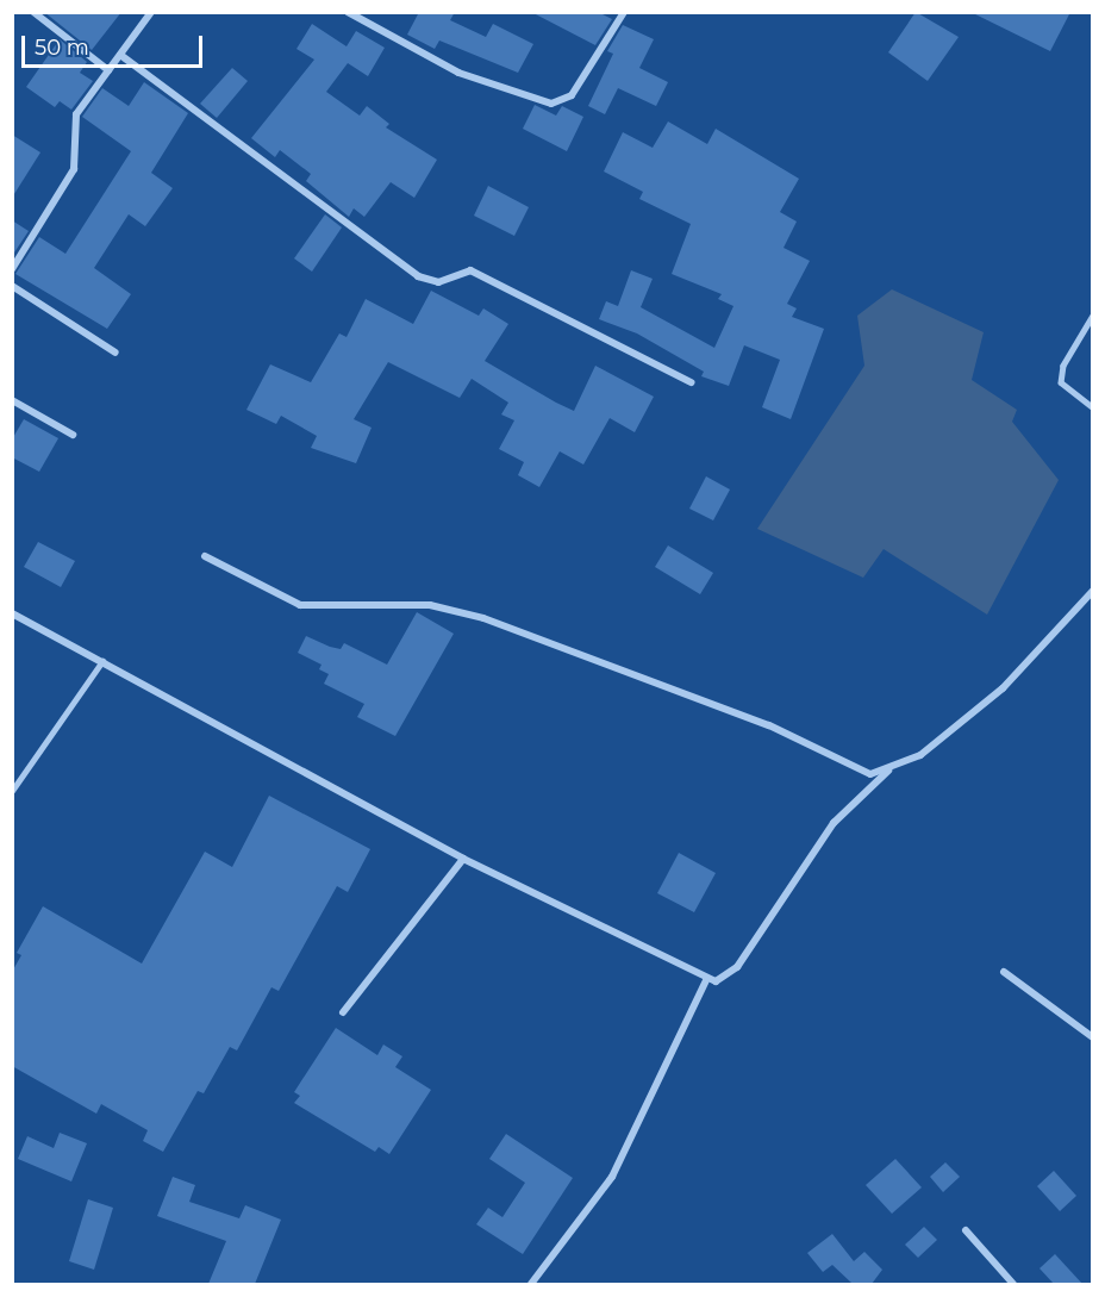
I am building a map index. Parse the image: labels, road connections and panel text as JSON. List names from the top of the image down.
{
  "scale_bar": "50 m"
}
